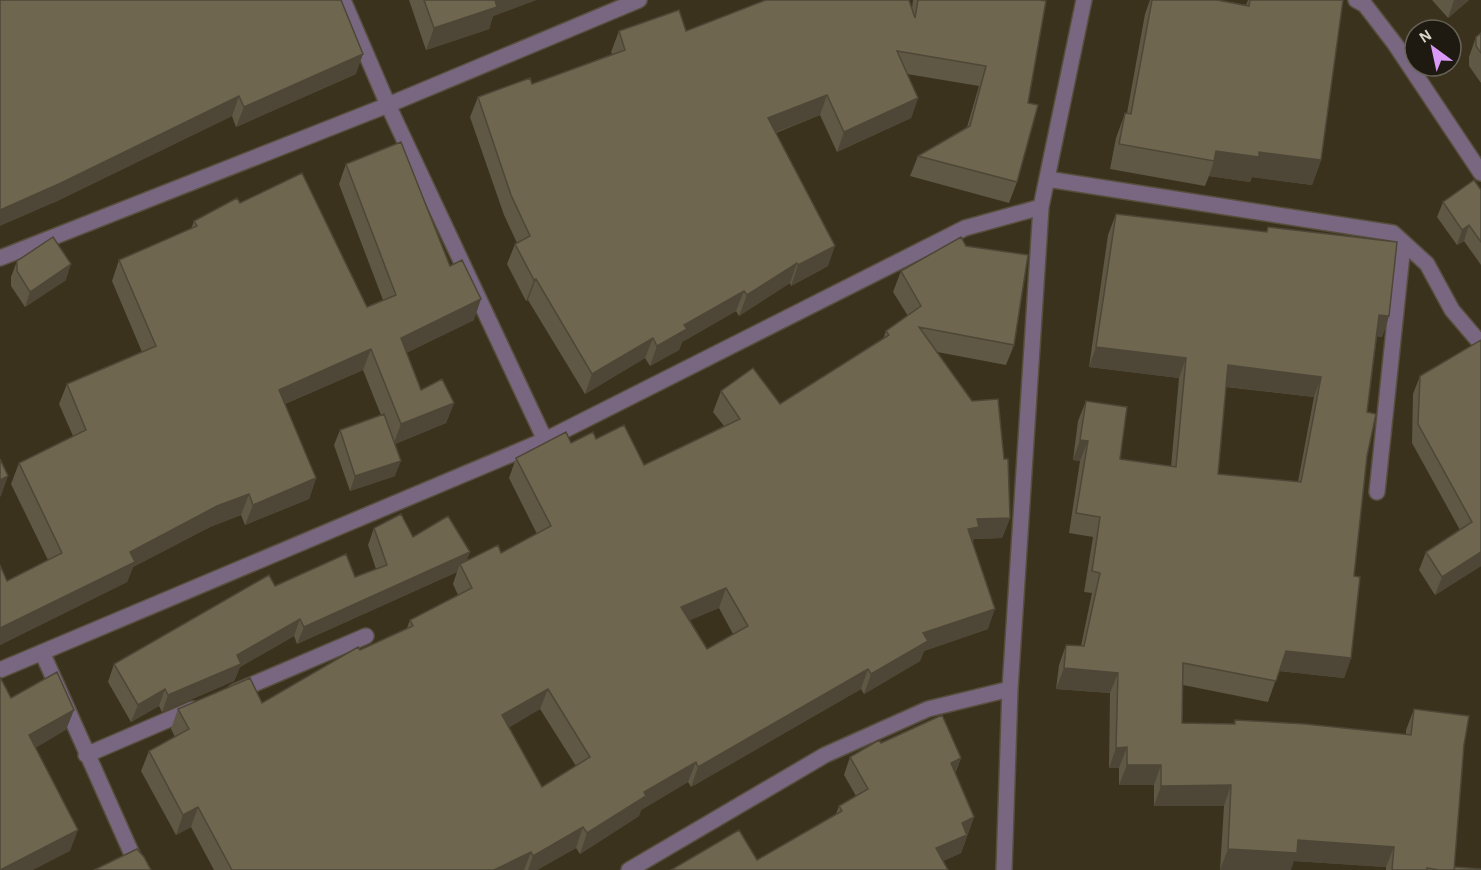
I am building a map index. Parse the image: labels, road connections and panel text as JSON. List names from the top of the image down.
{
  "north": "top left"
}
